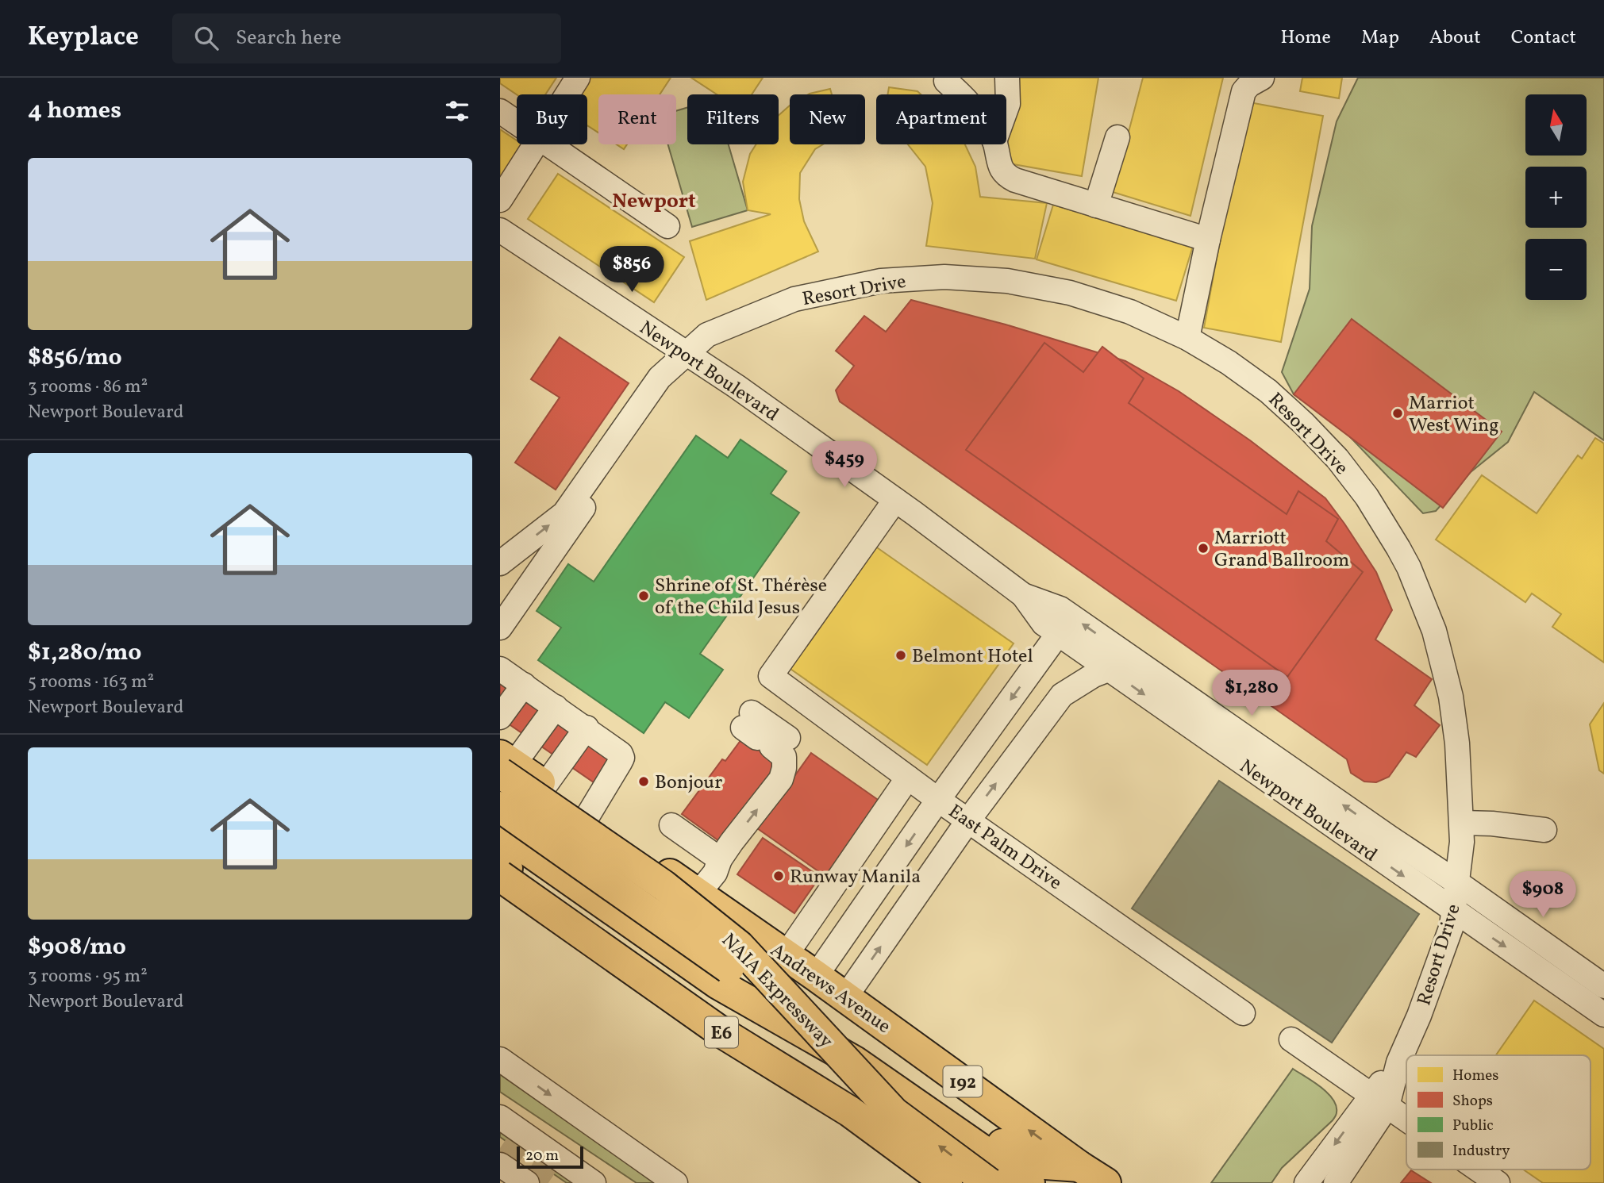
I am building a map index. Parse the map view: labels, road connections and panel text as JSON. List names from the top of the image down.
{
  "streets": {
    "main road": [
      "Andrews Avenue",
      "NAIA Expressway",
      "E6",
      "192"
    ],
    "street": ["Resort Drive", "Newport Boulevard", "East Palm Drive"]
  },
  "crossings": [
    ["Resort Drive", "Newport Boulevard"],
    ["Newport Boulevard", "East Palm Drive"],
    ["Andrews Avenue", "NAIA Expressway"]
  ],
  "districts": ["Newport"],
  "places": [
    "Marriot West Wing",
    "Marriott Grand Ballroom",
    "Shrine of St. Thérèse of the Child Jesus",
    "Belmont Hotel",
    "Bonjour",
    "Runway Manila"
  ],
  "legend": [
    "Homes",
    "Shops",
    "Public",
    "Industry"
  ],
  "scale_bar": "20 m",
  "north": "top",
  "page": {
    "header": "Keyplace",
    "search": "Search here",
    "nav": [
      "Home",
      "Map",
      "About",
      "Contact"
    ],
    "heading": "4 homes",
    "map_buttons": ["+", "−"],
    "chip": [
      "Buy",
      "Rent",
      "Filters",
      "New",
      "Apartment"
    ],
    "list": [
      {
        "name": "$856/mo",
        "note": "3 rooms · 86 m² · Newport Boulevard"
      },
      {
        "name": "$1,280/mo",
        "note": "5 rooms · 163 m² · Newport Boulevard"
      },
      {
        "name": "$908/mo",
        "note": "3 rooms · 95 m² · Newport Boulevard"
      }
    ],
    "price": [
      "$856",
      "$459",
      "$1,280",
      "$908"
    ],
    "scale": "20 m"
  }
}
